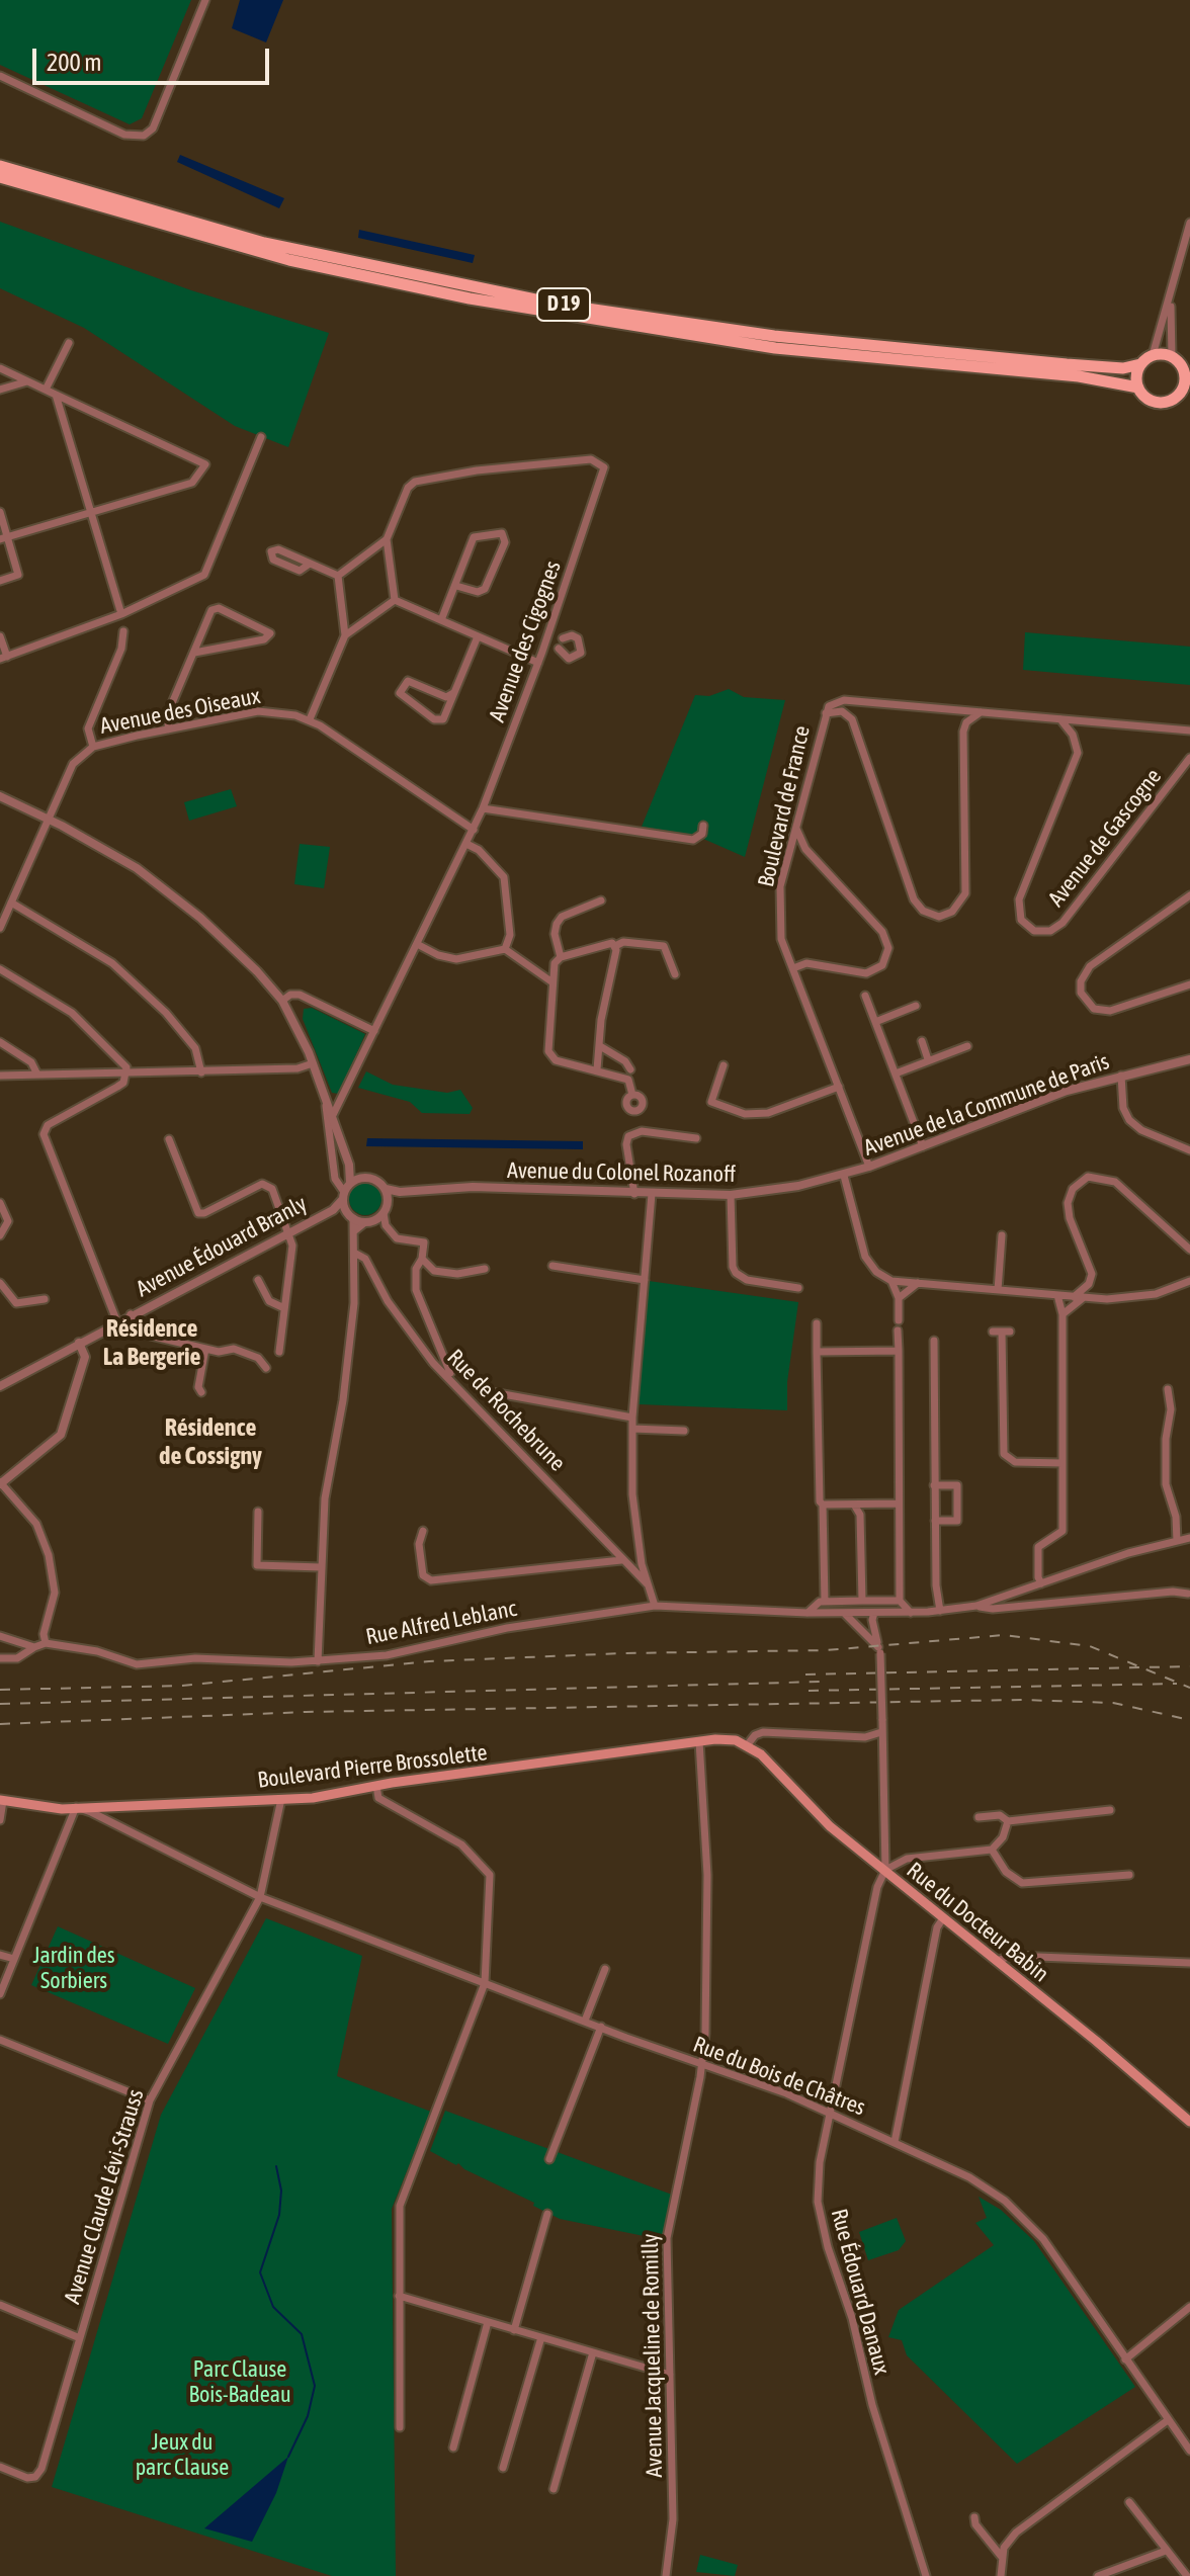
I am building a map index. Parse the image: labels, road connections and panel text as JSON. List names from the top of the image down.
{
  "streets": {
    "main road": ["D 19", "Boulevard Pierre Brossolette", "Rue du Docteur Babin"],
    "street": [
      "Avenue des Cigognes",
      "Avenue des Oiseaux",
      "Boulevard de France",
      "Avenue de Gascogne",
      "Avenue de la Commune de Paris",
      "Avenue du Colonel Rozanoff",
      "Avenue Édouard Branly",
      "Rue de Rochebrune",
      "Rue Alfred Leblanc",
      "Rue du Bois de Châtres",
      "Avenue Claude Lévi-Strauss",
      "Rue Édouard Danaux",
      "Avenue Jacqueline de Romilly"
    ]
  },
  "crossings": [
    ["Avenue des Cigognes", "Avenue des Oiseaux"],
    ["Boulevard de France", "Avenue de Gascogne"],
    ["Boulevard de France", "Avenue de la Commune de Paris"],
    ["Avenue de la Commune de Paris", "Avenue du Colonel Rozanoff"],
    ["Avenue du Colonel Rozanoff", "Avenue Édouard Branly"],
    ["Rue Alfred Leblanc", "Rue Édouard Danaux"],
    ["Boulevard Pierre Brossolette", "Rue du Docteur Babin"],
    ["Boulevard Pierre Brossolette", "Rue du Bois de Châtres"],
    ["Boulevard Pierre Brossolette", "Avenue Claude Lévi-Strauss"],
    ["Boulevard Pierre Brossolette", "Avenue Jacqueline de Romilly"],
    ["Rue du Docteur Babin", "Rue Édouard Danaux"],
    ["Rue du Bois de Châtres", "Avenue Claude Lévi-Strauss"],
    ["Rue du Bois de Châtres", "Rue Édouard Danaux"],
    ["Rue du Bois de Châtres", "Avenue Jacqueline de Romilly"]
  ],
  "districts": ["Résidence La Bergerie", "Résidence de Cossigny"],
  "parks": ["Jardin des Sorbiers", "Parc Clause Bois-Badeau", "Jeux du parc Clause"],
  "scale_bar": "200 m"
}
